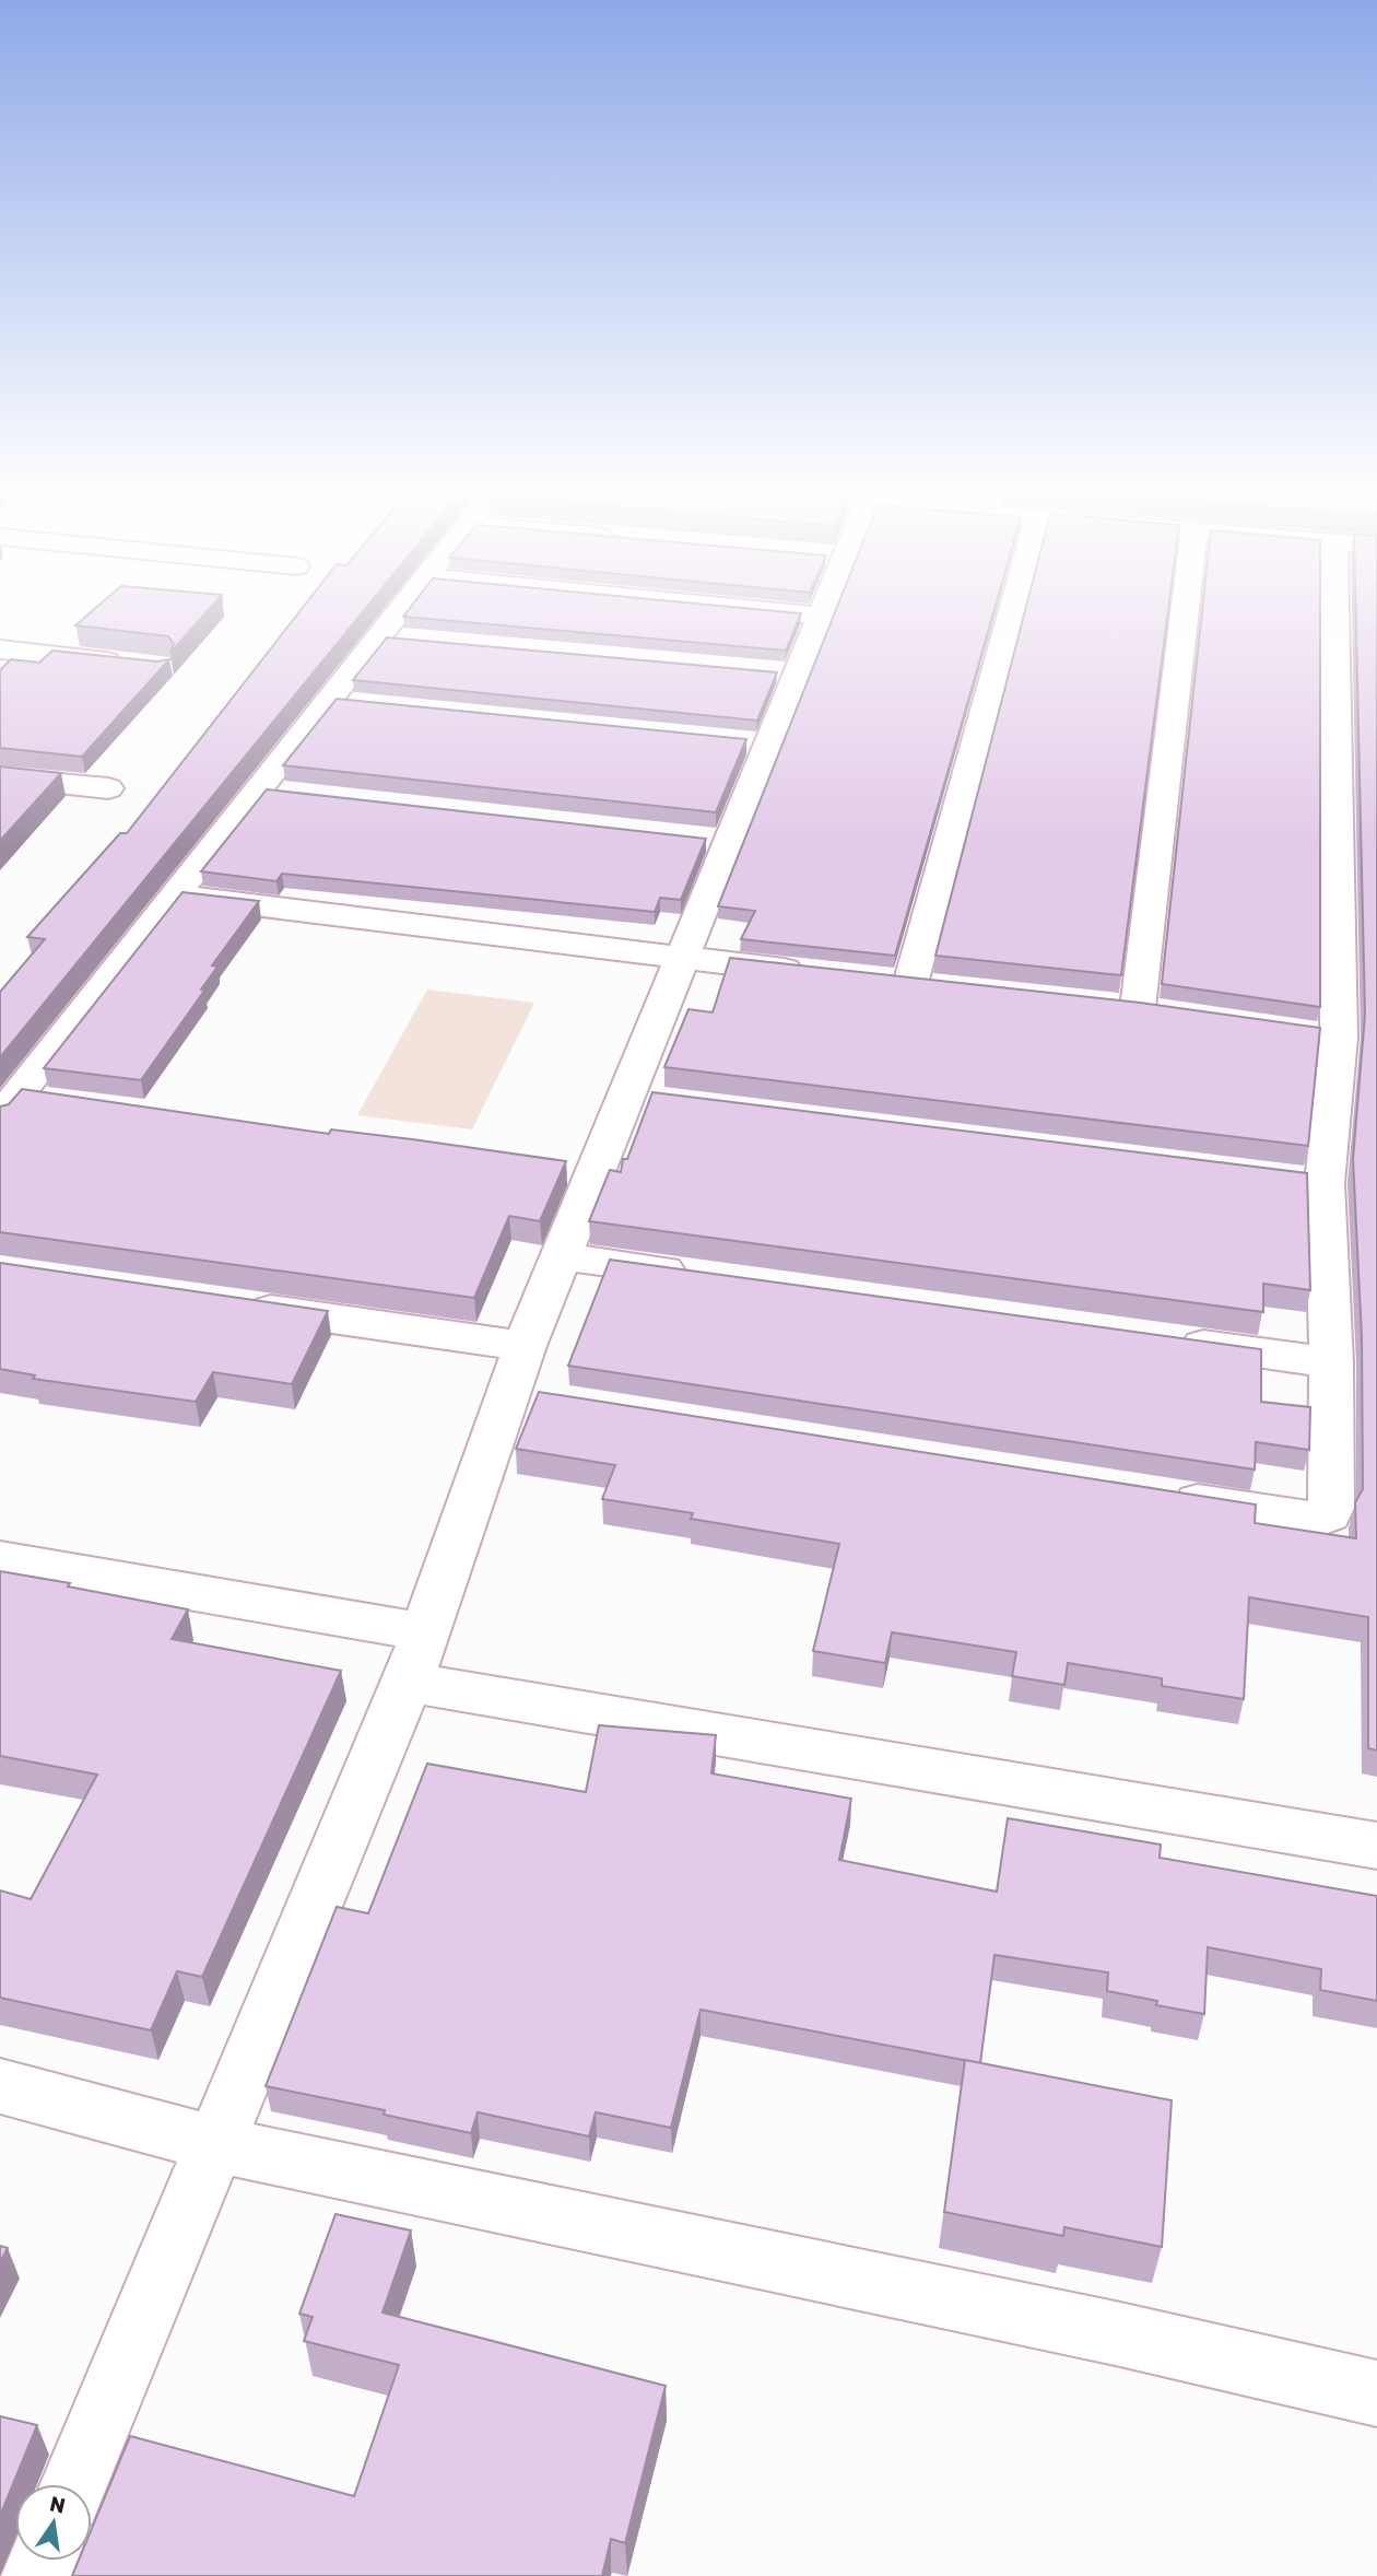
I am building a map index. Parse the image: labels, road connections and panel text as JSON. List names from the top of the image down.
{
  "north": "top"
}
